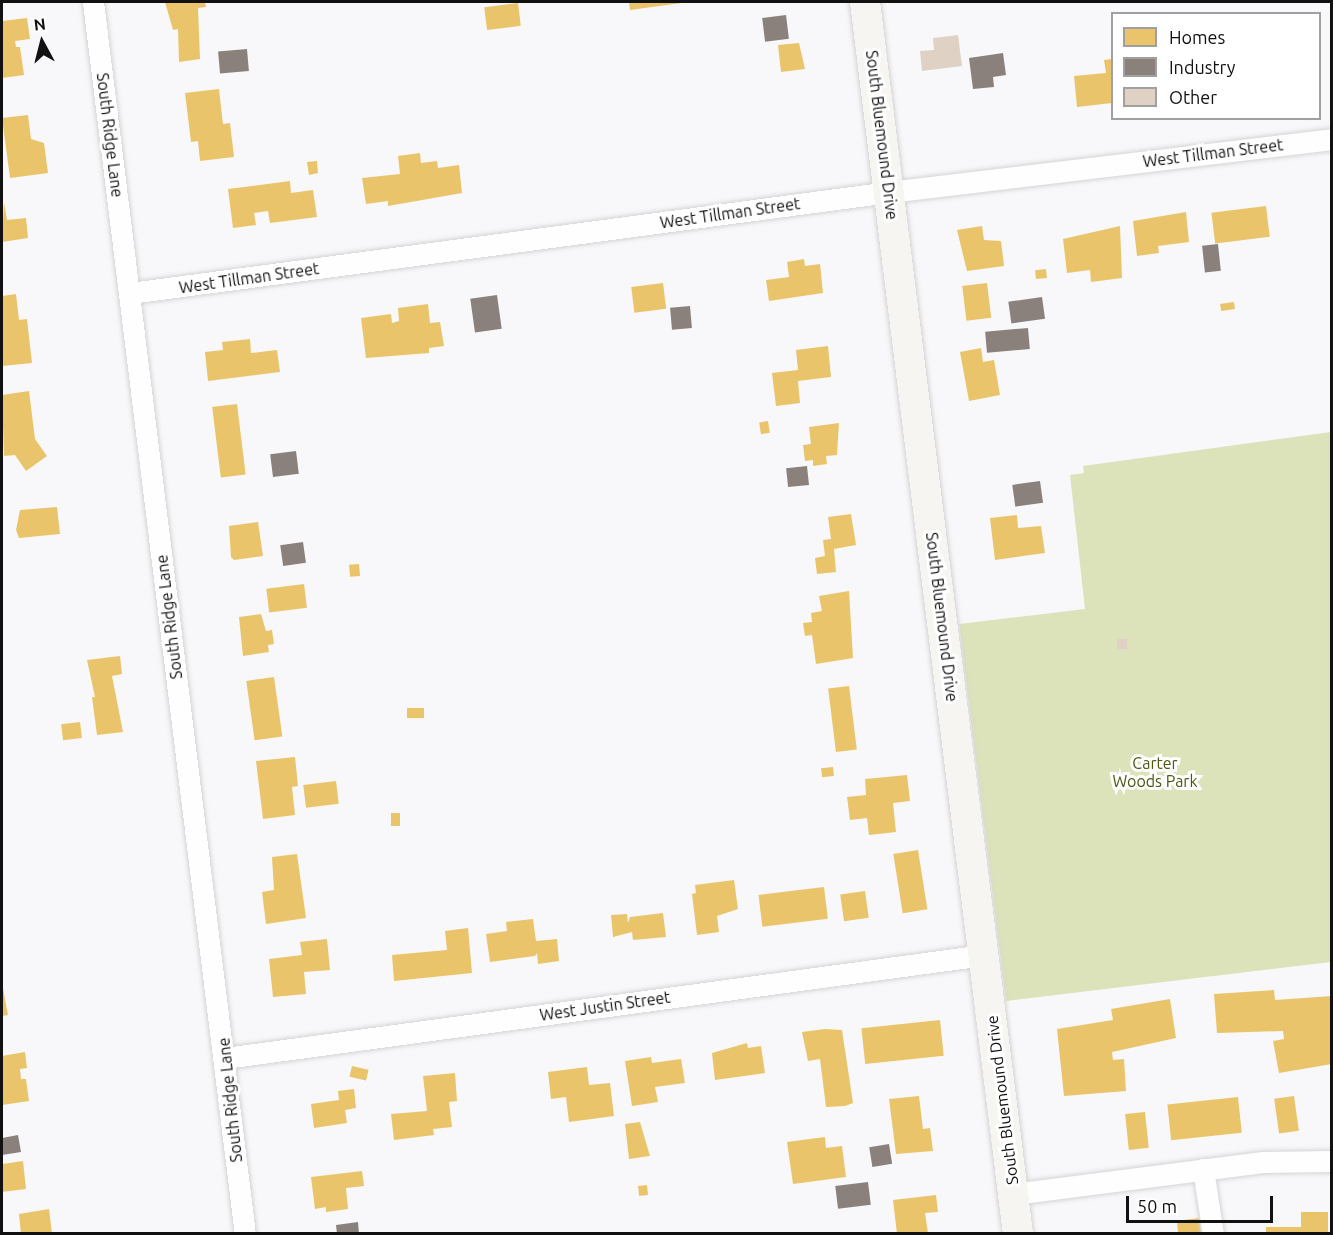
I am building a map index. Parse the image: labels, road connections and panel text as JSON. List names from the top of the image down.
{
  "streets": {
    "main road": ["South Bluemound Drive"],
    "street": ["South Ridge Lane", "West Tillman Street", "West Justin Street"]
  },
  "crossings": [
    ["South Ridge Lane", "West Tillman Street"],
    ["South Ridge Lane", "West Justin Street"],
    ["South Bluemound Drive", "West Tillman Street"],
    ["South Bluemound Drive", "West Justin Street"]
  ],
  "parks": ["Carter Woods Park"],
  "legend": ["Homes", "Industry", "Other"],
  "scale_bar": "50 m",
  "north": "top"
}
